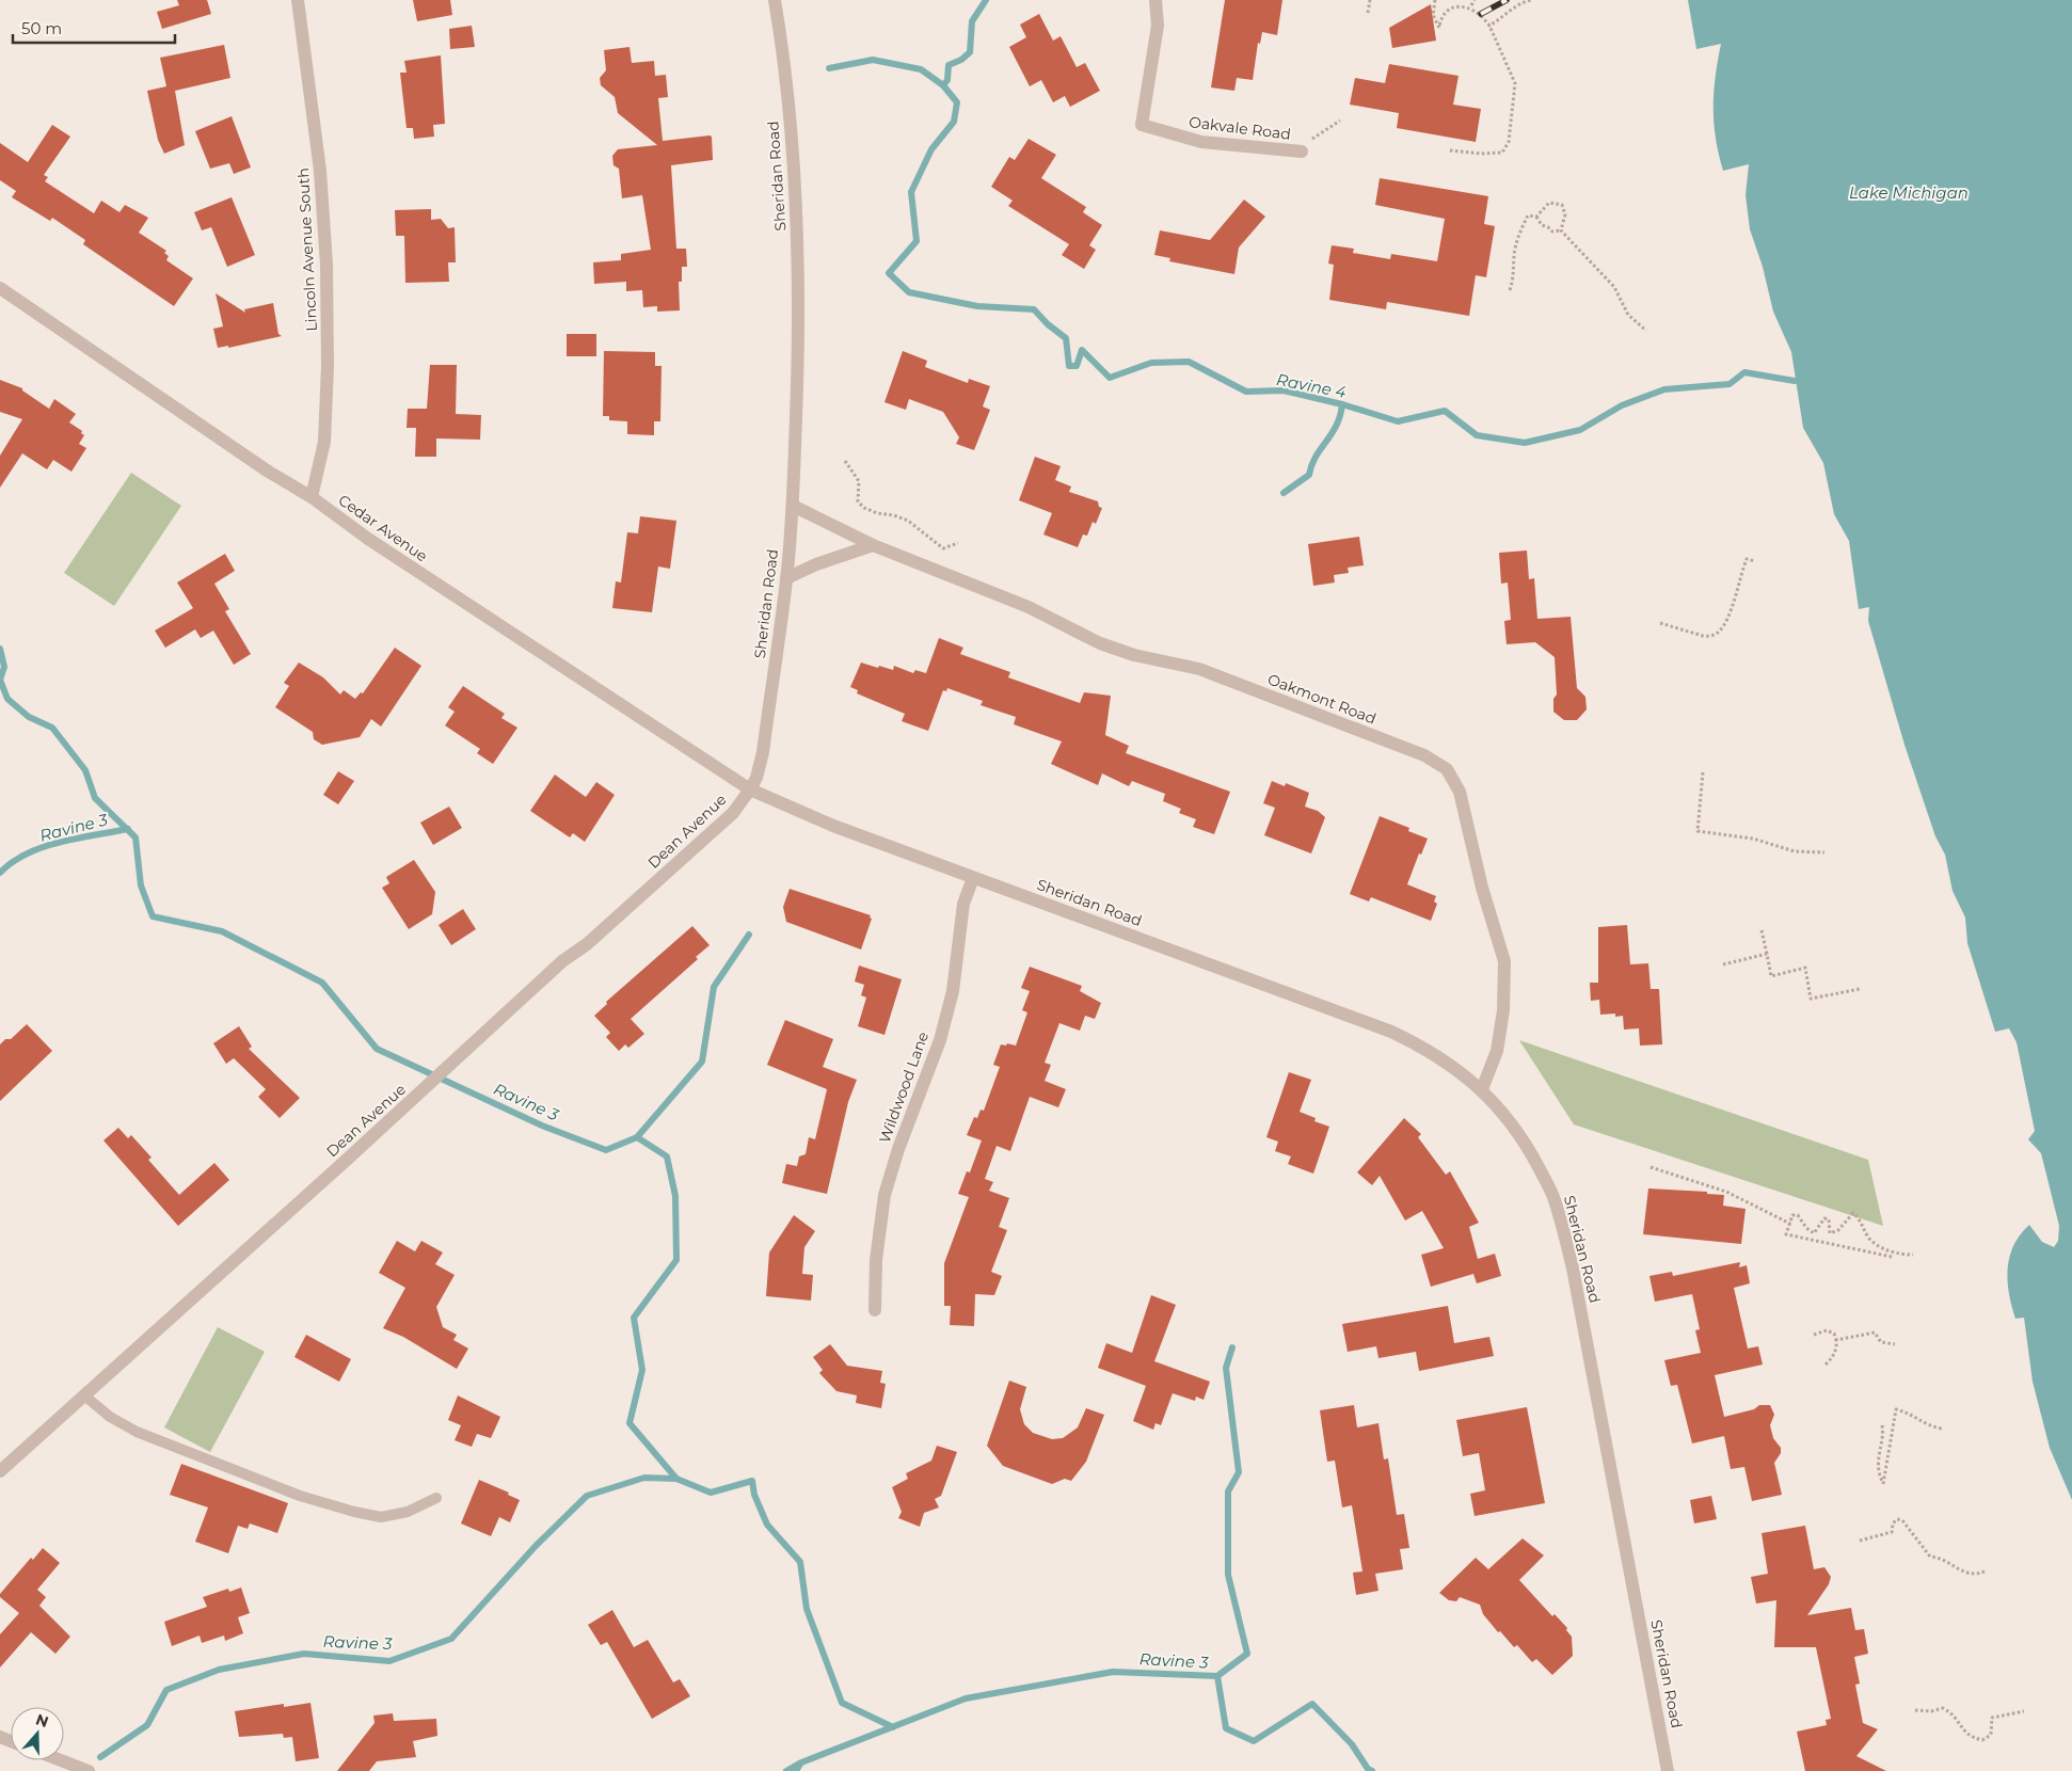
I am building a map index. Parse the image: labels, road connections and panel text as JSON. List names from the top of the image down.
{
  "streets": {
    "street": [
      "Oakvale Road",
      "Sheridan Road",
      "Lincoln Avenue South",
      "Cedar Avenue",
      "Oakmont Road",
      "Dean Avenue",
      "Wildwood Lane"
    ]
  },
  "crossings": [
    ["Sheridan Road", "Cedar Avenue"],
    ["Sheridan Road", "Oakmont Road"],
    ["Sheridan Road", "Dean Avenue"],
    ["Sheridan Road", "Wildwood Lane"],
    ["Lincoln Avenue South", "Cedar Avenue"],
    ["Cedar Avenue", "Dean Avenue"]
  ],
  "water": ["Lake Michigan", "Ravine 4", "Ravine 3"],
  "scale_bar": "50 m",
  "north": "top"
}
